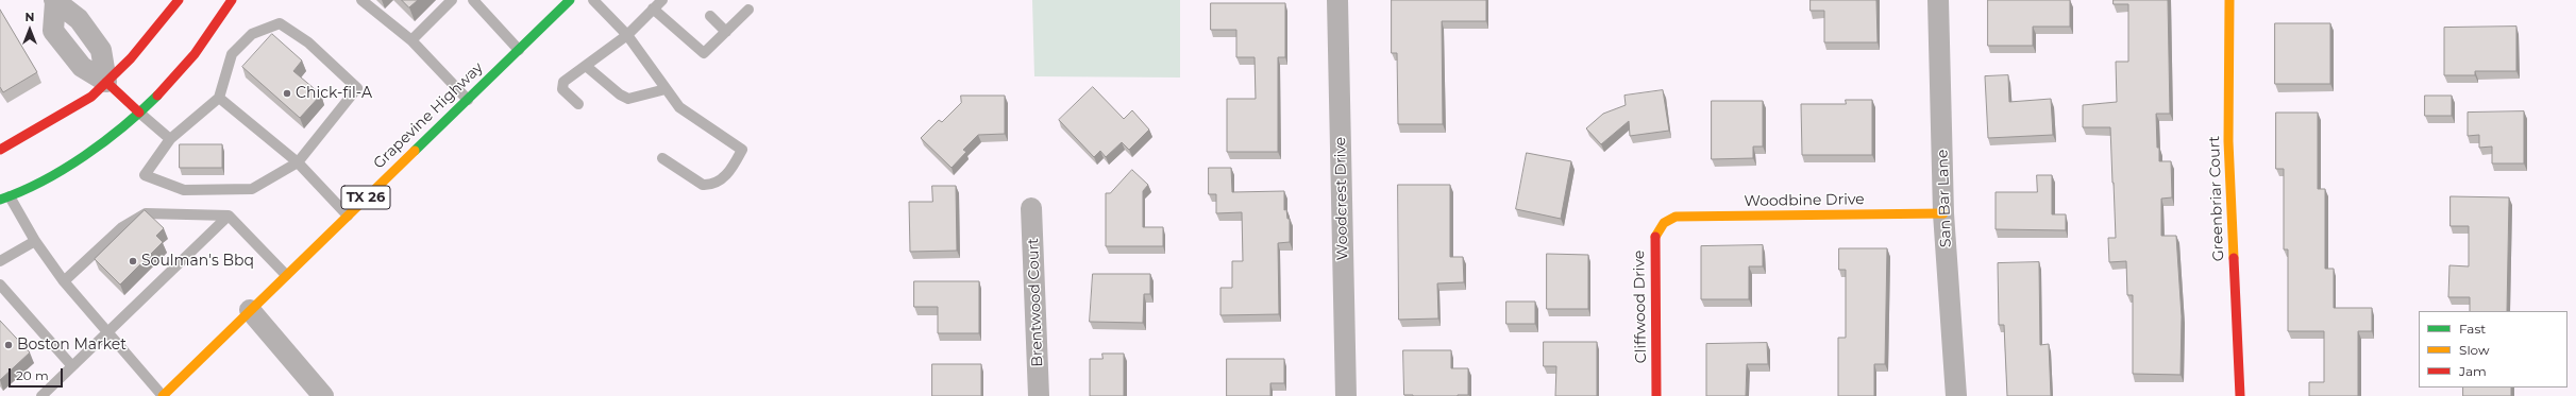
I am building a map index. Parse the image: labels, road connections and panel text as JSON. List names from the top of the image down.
{
  "streets": {
    "main road": [
      "Grapevine Highway",
      "TX 26",
      "Greenbriar Court",
      "Woodbine Drive",
      "Cliffwood Drive"
    ],
    "street": ["Woodcrest Drive", "San Bar Lane", "Brentwood Court"]
  },
  "crossings": [
    ["San Bar Lane", "Woodbine Drive"],
    ["Woodbine Drive", "Cliffwood Drive"]
  ],
  "places": ["Chick-fil-A", "Soulman's Bbq", "Boston Market"],
  "legend": ["Fast", "Slow", "Jam"],
  "scale_bar": "20 m",
  "north": "top"
}
